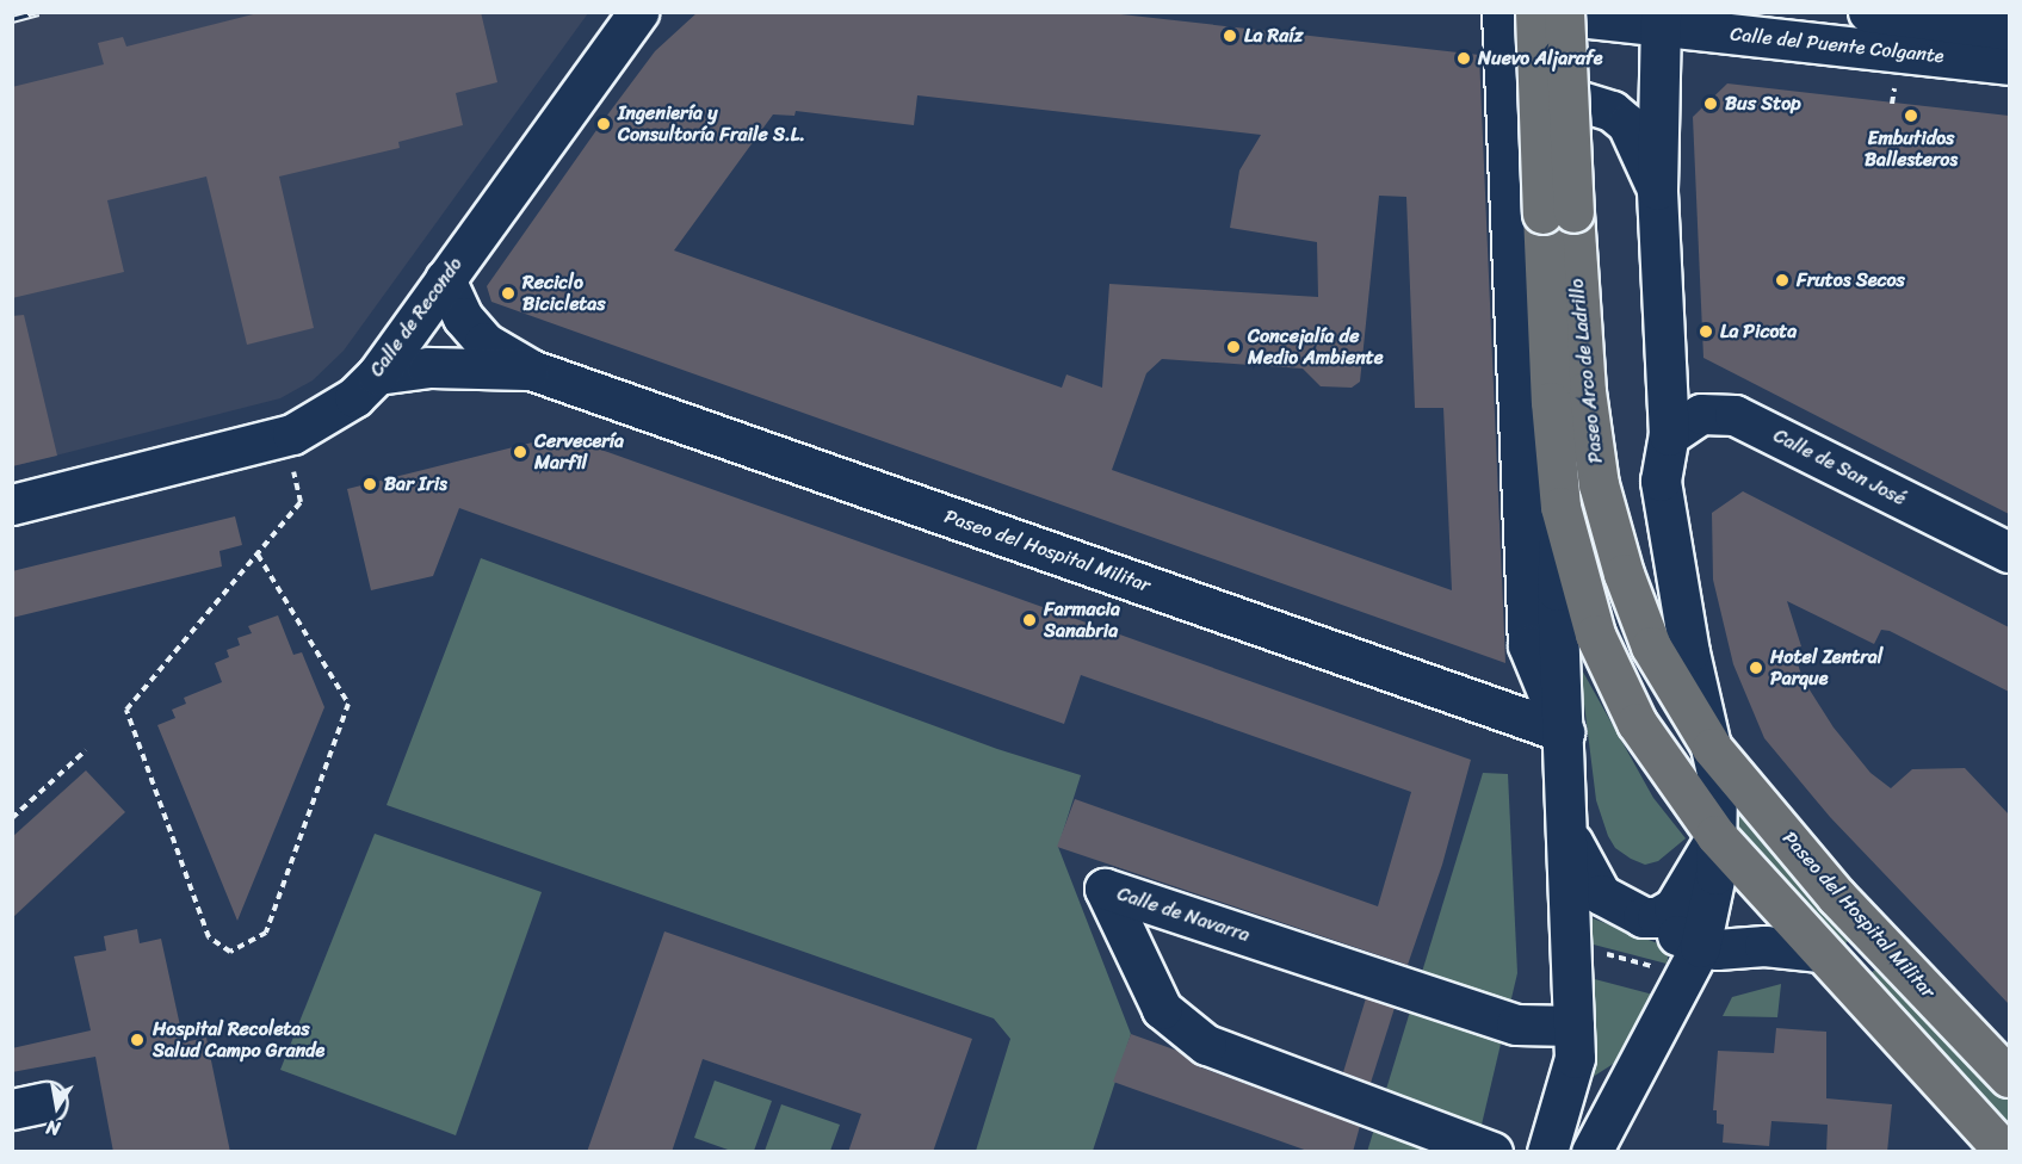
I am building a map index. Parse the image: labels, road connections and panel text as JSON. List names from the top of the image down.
{
  "streets": {
    "main road": ["Paseo Arco de Ladrillo", "Paseo del Hospital Militar"],
    "street": [
      "Calle del Puente Colgante",
      "Calle de Recondo",
      "Calle de San José",
      "Calle de Navarra"
    ]
  },
  "crossings": [
    ["Calle del Puente Colgante", "Paseo Arco de Ladrillo"],
    ["Calle de Recondo", "Paseo del Hospital Militar"],
    ["Paseo Arco de Ladrillo", "Calle de San José"],
    ["Paseo Arco de Ladrillo", "Paseo del Hospital Militar"],
    ["Paseo Arco de Ladrillo", "Calle de Navarra"]
  ],
  "places": [
    "La Raíz",
    "Nuevo Aljarafe",
    "Bus Stop",
    "Embutidos Ballesteros",
    "Ingeniería y Consultoría Fraile S.L.",
    "Frutos Secos",
    "Reciclo Bicicletas",
    "La Picota",
    "Concejalía de Medio Ambiente",
    "Cervecería Marfil",
    "Bar Iris",
    "Farmacia Sanabria",
    "Hotel Zentral Parque",
    "Hospital Recoletas Salud Campo Grande"
  ],
  "north": "bottom"
}
